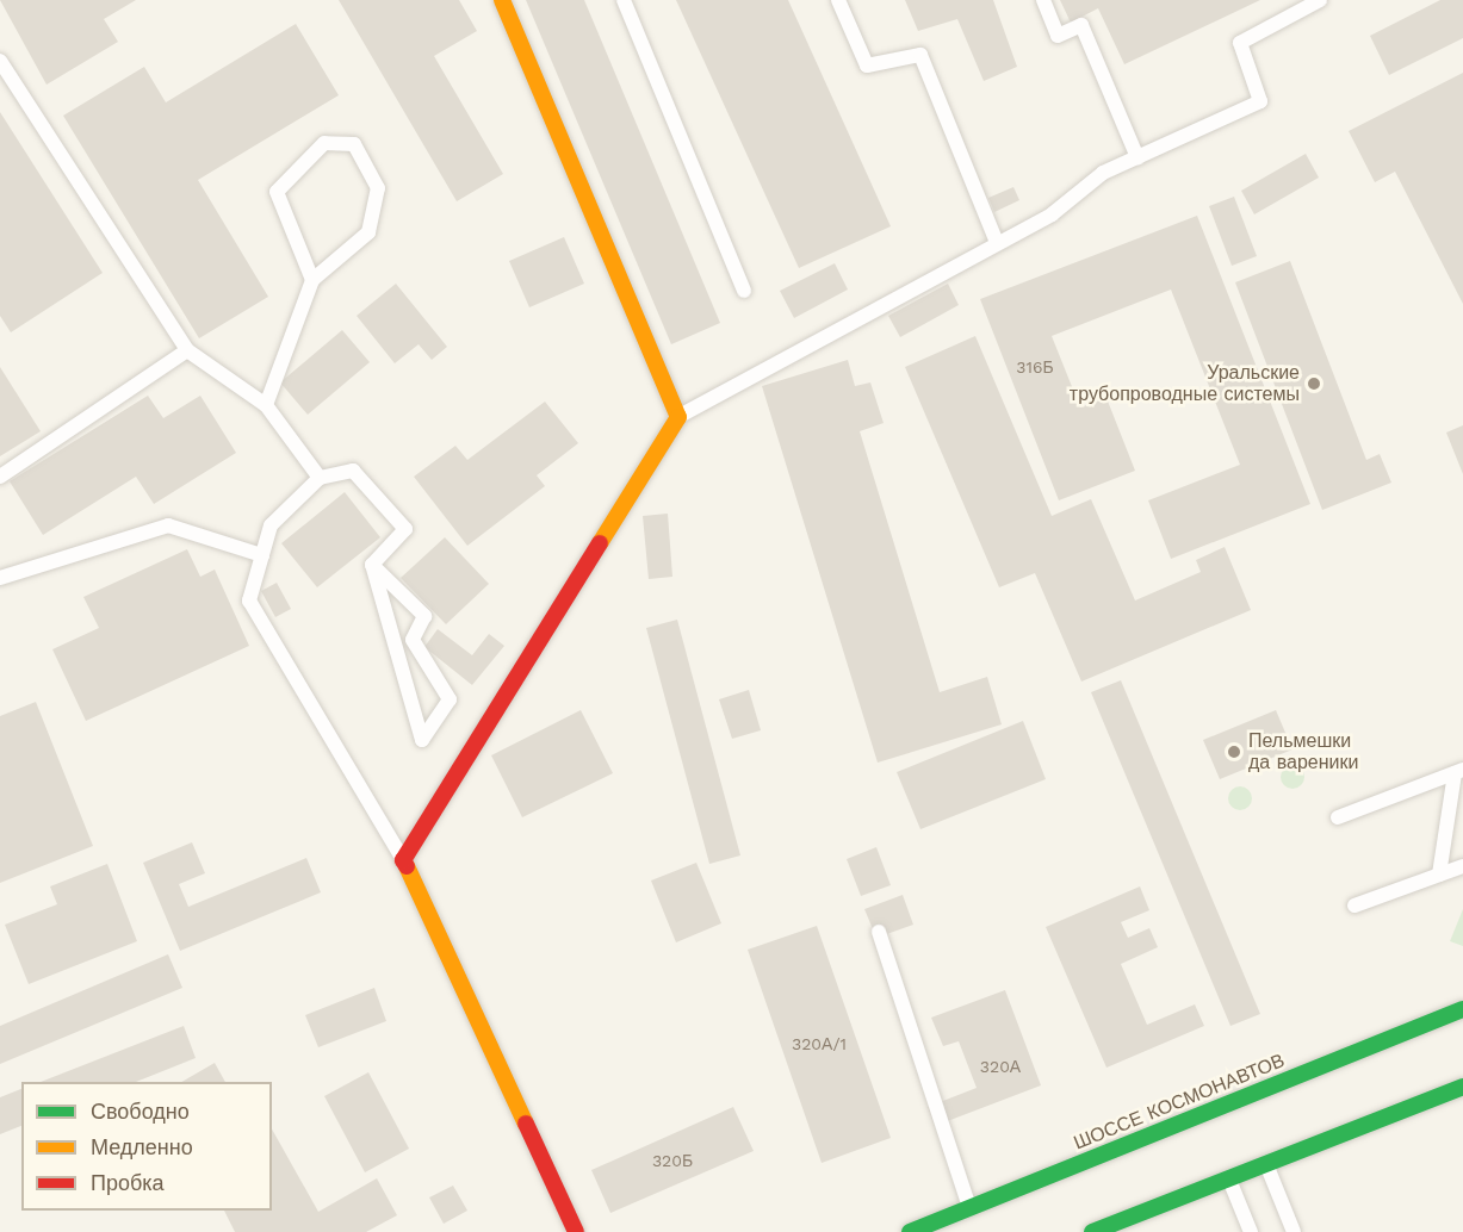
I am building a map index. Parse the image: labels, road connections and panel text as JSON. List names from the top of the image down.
{
  "streets": {
    "street": ["ШОССЕ КОСМОНАВТОВ"]
  },
  "places": ["Уральские трубопроводные системы", "Пельмешки да вареники"],
  "house_numbers": [
    "316Б",
    "320А/1",
    "320А",
    "320Б"
  ],
  "legend": ["Свободно", "Медленно", "Пробка"]
}
